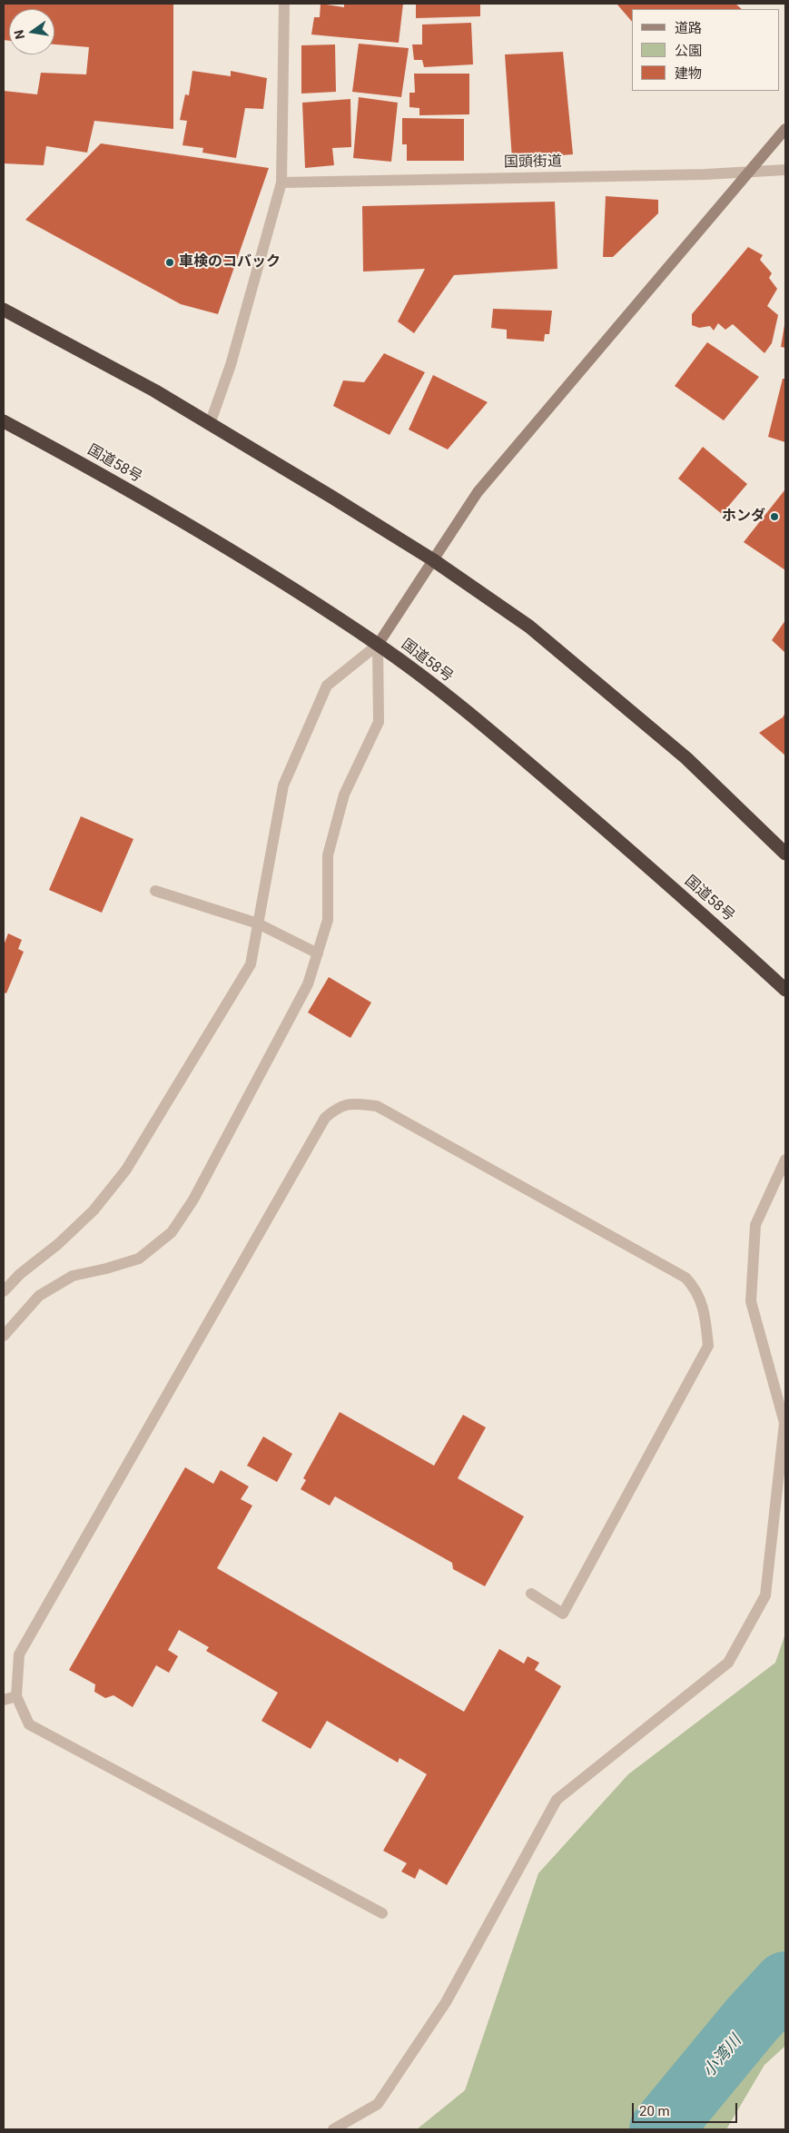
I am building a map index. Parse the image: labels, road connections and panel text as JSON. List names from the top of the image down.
{
  "streets": {
    "highway": ["国道58号"],
    "street": ["国頭街道"]
  },
  "water": ["小湾川"],
  "places": ["車検のコバック", "ホンダ"],
  "legend": ["道路", "公園", "建物"],
  "scale_bar": "20 m",
  "north": "left"
}
